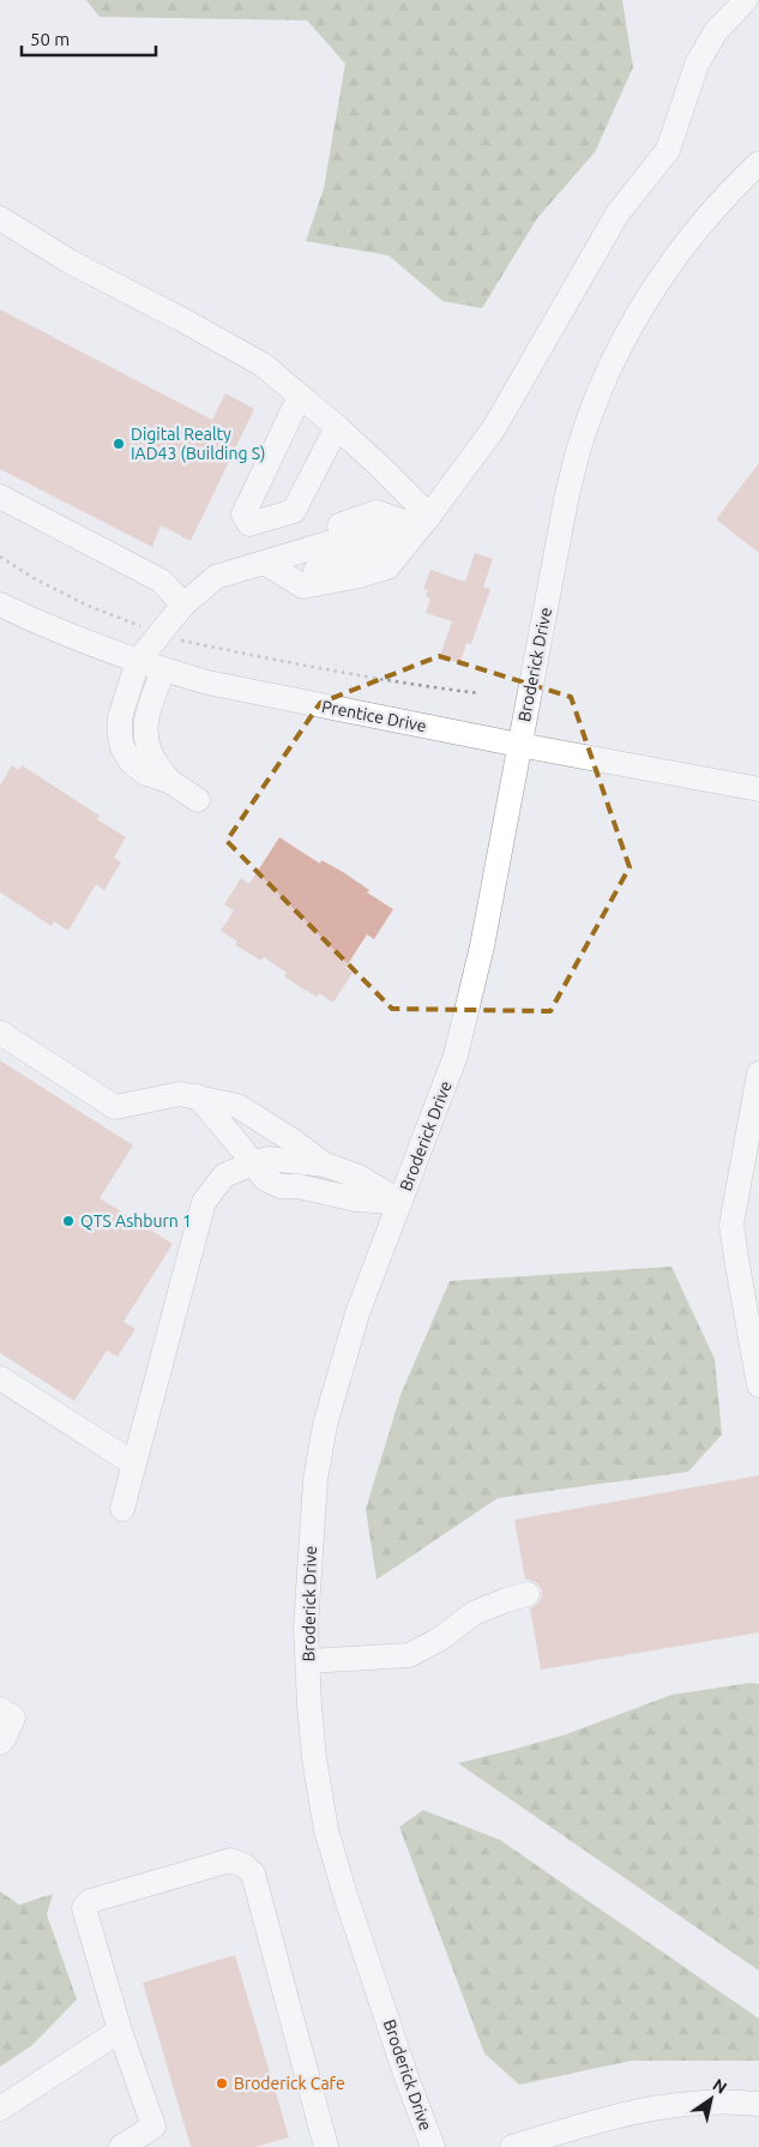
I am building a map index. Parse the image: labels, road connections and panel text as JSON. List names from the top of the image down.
{
  "streets": {
    "street": ["Broderick Drive", "Prentice Drive"]
  },
  "crossings": [
    ["Broderick Drive", "Prentice Drive"]
  ],
  "places": ["Digital Realty IAD43 (Building S)", "QTS Ashburn 1", "Broderick Cafe"],
  "scale_bar": "50 m",
  "north": "top right"
}
